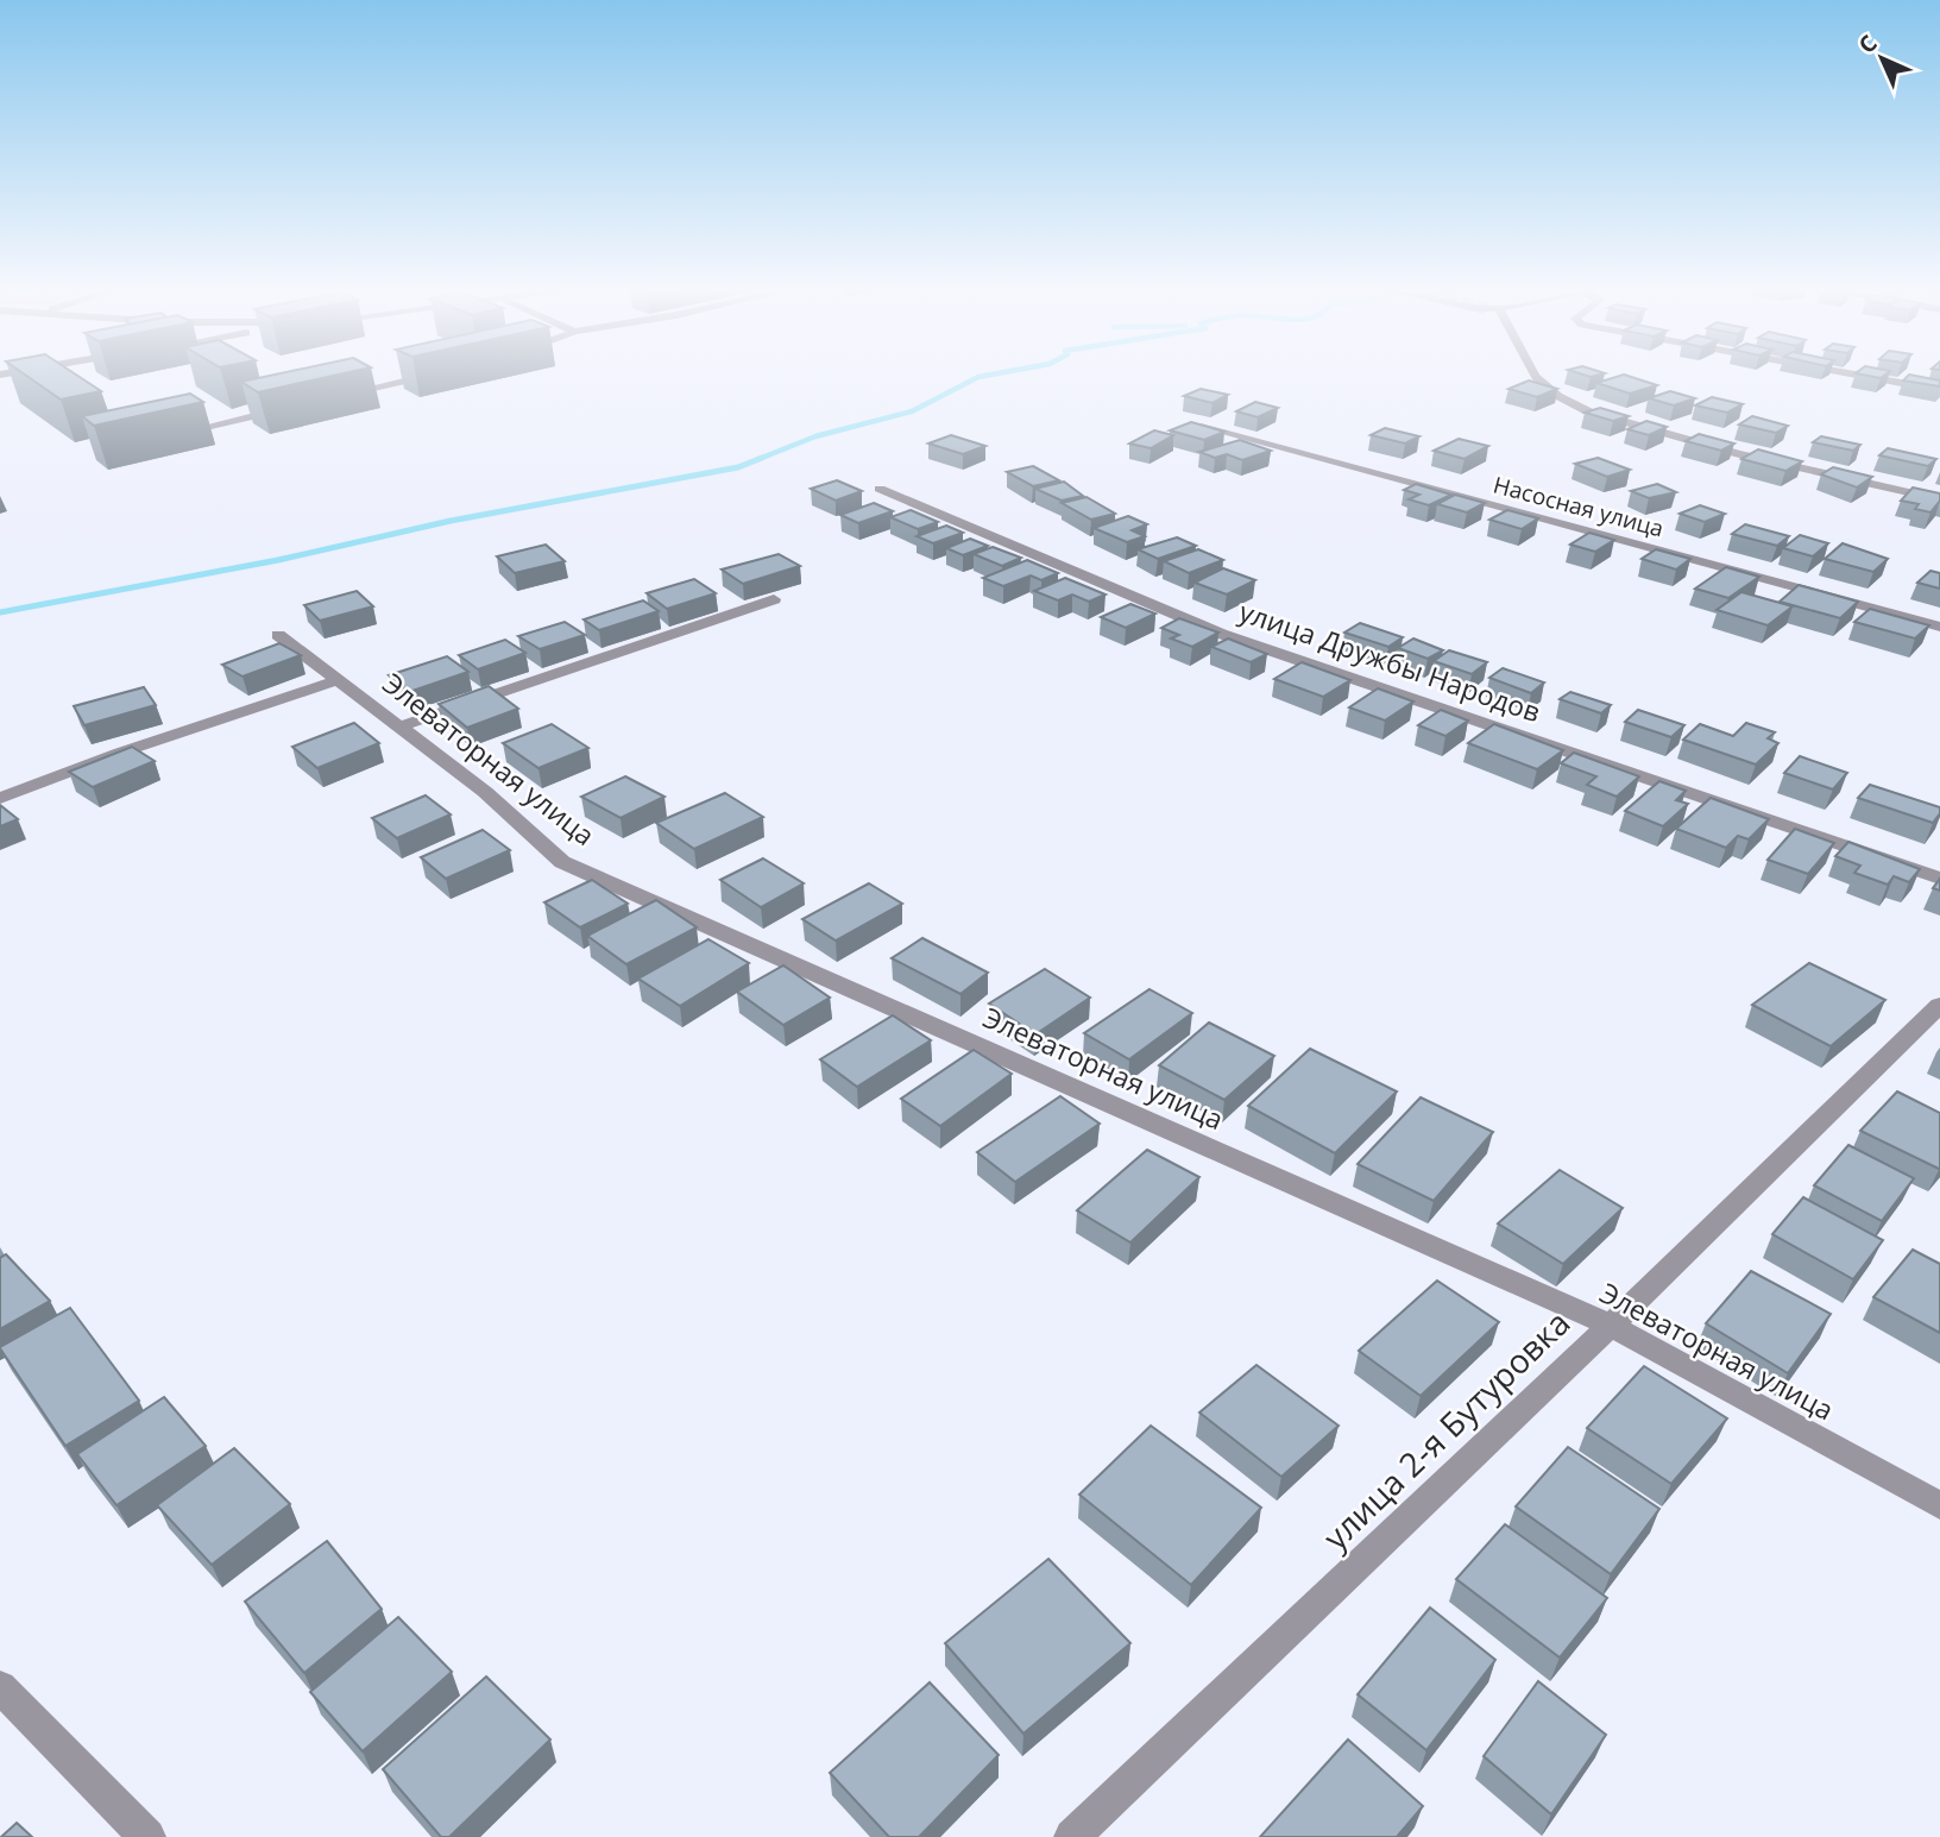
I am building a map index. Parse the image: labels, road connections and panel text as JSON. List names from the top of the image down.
{
  "streets": {
    "street": [
      "Насосная улица",
      "улица Дружбы Народов",
      "Элеваторная улица",
      "улица 2-я Бутуровка"
    ]
  },
  "crossings": [
    ["Элеваторная улица", "улица 2-я Бутуровка"]
  ],
  "north": "top left"
}
